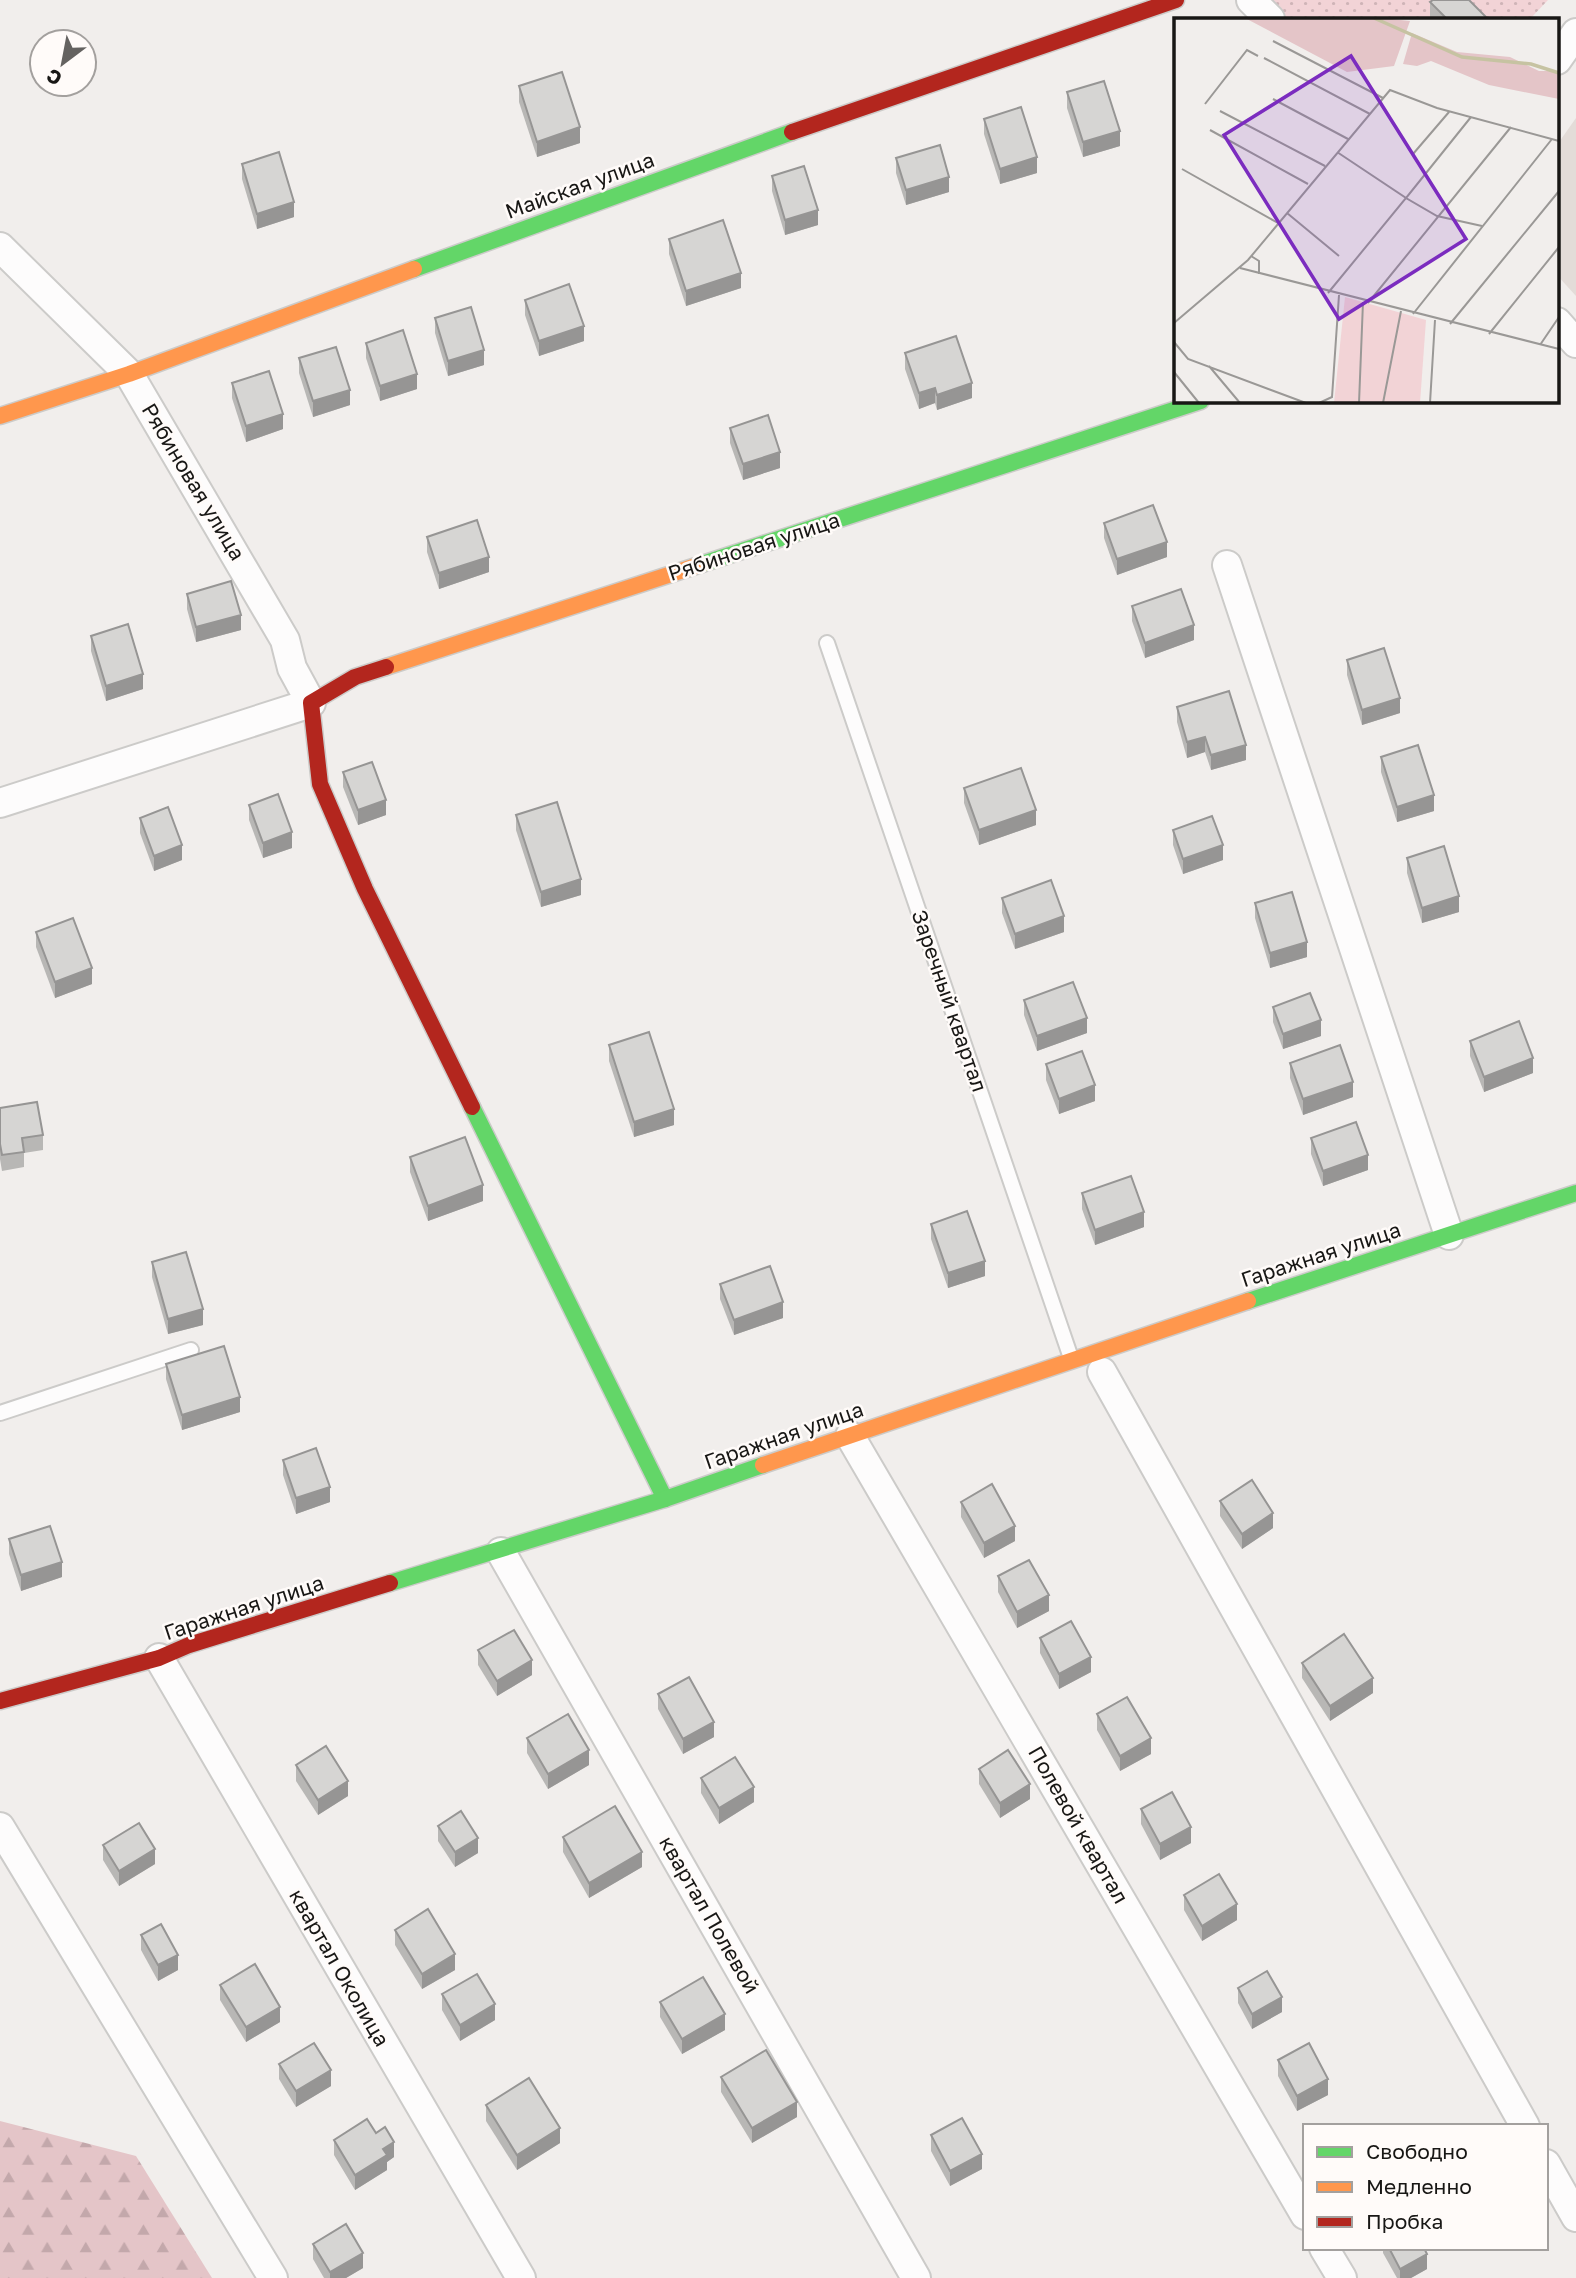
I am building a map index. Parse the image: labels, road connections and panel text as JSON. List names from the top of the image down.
{
  "streets": {
    "street": [
      "Майская улица",
      "Рябиновая улица",
      "Гаражная улица",
      "Полевой квартал",
      "квартал Полевой",
      "квартал Околица"
    ],
    "lane": ["Заречный квартал"]
  },
  "crossings": [
    ["Майская улица", "Рябиновая улица"],
    ["Заречный квартал", "Гаражная улица"],
    ["Гаражная улица", "Полевой квартал"],
    ["Гаражная улица", "квартал Полевой"],
    ["Гаражная улица", "квартал Околица"]
  ],
  "legend": ["Свободно", "Медленно", "Пробка"],
  "north": "bottom left"
}
